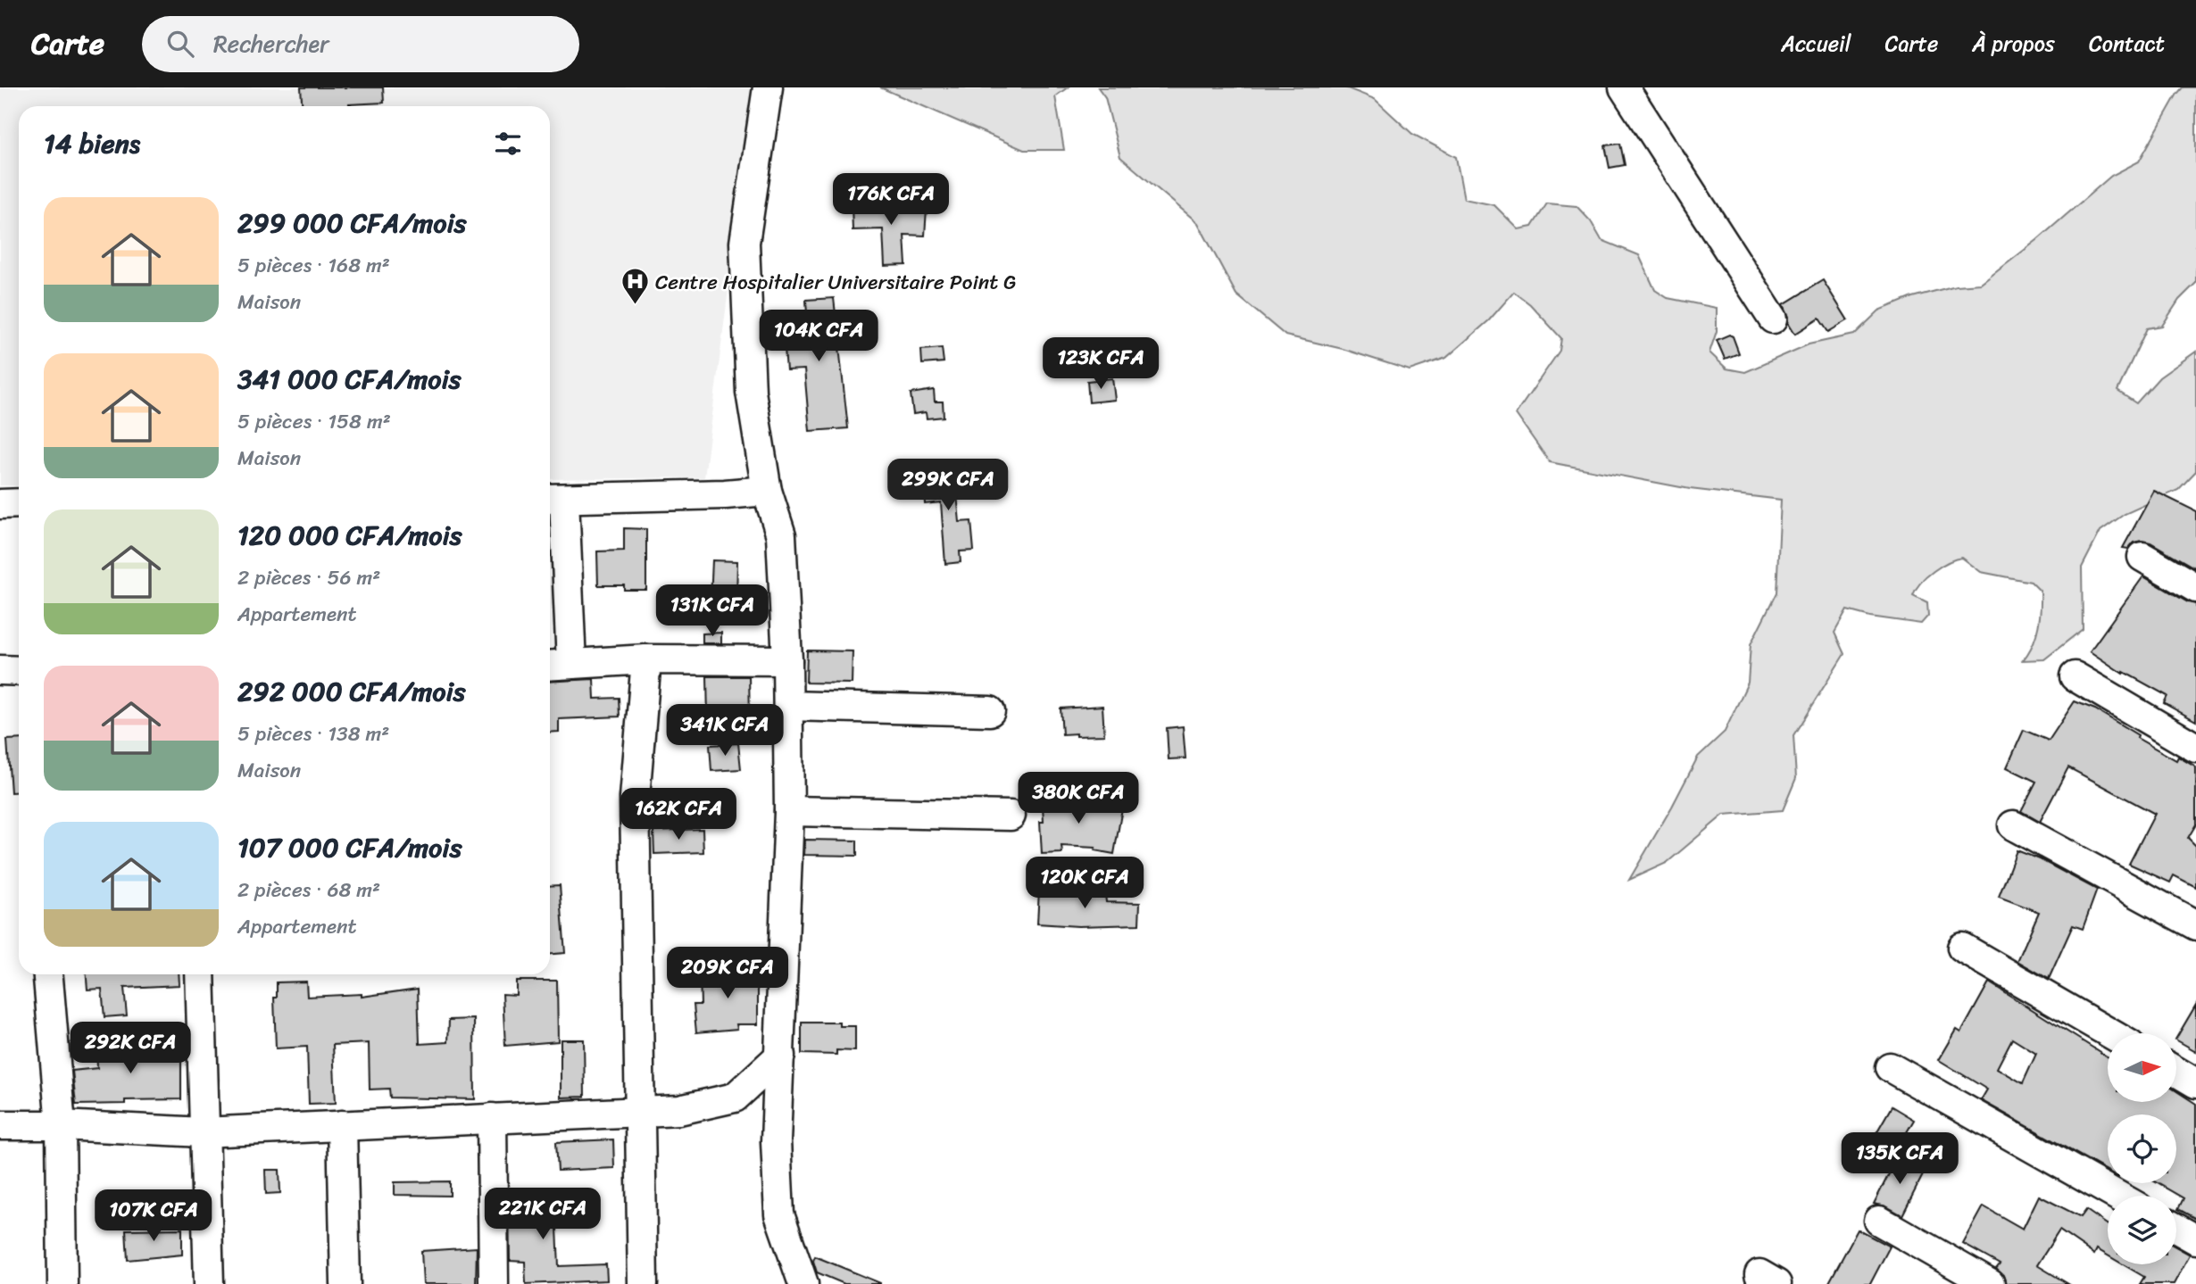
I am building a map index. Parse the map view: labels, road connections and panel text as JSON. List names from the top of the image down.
{
  "places": {
    "hospital": ["Centre Hospitalier Universitaire Point G"]
  },
  "north": "right",
  "page": {
    "header": "Carte",
    "search": "Rechercher",
    "nav": [
      "Accueil",
      "Carte",
      "À propos",
      "Contact"
    ],
    "heading": "14 biens",
    "price": [
      "176K CFA",
      "104K CFA",
      "123K CFA",
      "299K CFA",
      "131K CFA",
      "341K CFA",
      "380K CFA",
      "162K CFA",
      "120K CFA",
      "209K CFA",
      "292K CFA",
      "135K CFA",
      "221K CFA",
      "107K CFA"
    ],
    "list": [
      {
        "name": "299 000 CFA/mois",
        "note": "5 pièces · 168 m² · Maison"
      },
      {
        "name": "341 000 CFA/mois",
        "note": "5 pièces · 158 m² · Maison"
      },
      {
        "name": "120 000 CFA/mois",
        "note": "2 pièces · 56 m² · Appartement"
      },
      {
        "name": "292 000 CFA/mois",
        "note": "5 pièces · 138 m² · Maison"
      },
      {
        "name": "107 000 CFA/mois",
        "note": "2 pièces · 68 m² · Appartement"
      }
    ]
  }
}
